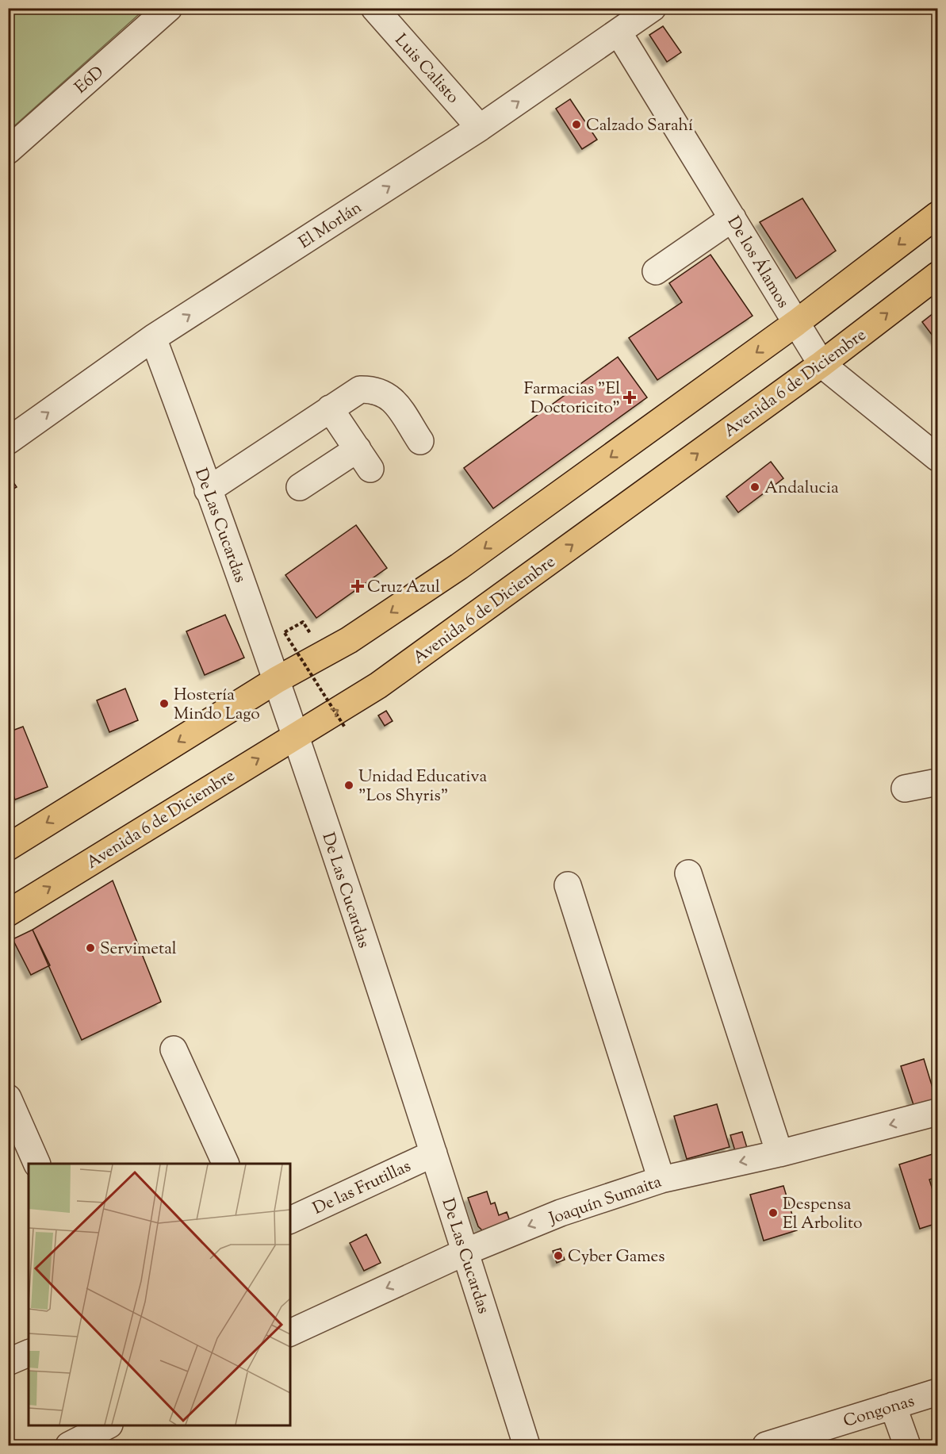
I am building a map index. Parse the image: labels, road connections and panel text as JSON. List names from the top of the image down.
{
  "streets": {
    "main road": ["Avenida 6 de Diciembre"],
    "street": [
      "Luis Calisto",
      "E6D",
      "El Morlán",
      "De los Álamos",
      "De Las Cucardas",
      "De las Frutillas",
      "Joaquín Sumaita",
      "Congonas"
    ]
  },
  "crossings": [
    ["Luis Calisto", "El Morlán"],
    ["El Morlán", "De los Álamos"],
    ["El Morlán", "De Las Cucardas"],
    ["De los Álamos", "Avenida 6 de Diciembre"],
    ["Avenida 6 de Diciembre", "De Las Cucardas"],
    ["De Las Cucardas", "De las Frutillas"],
    ["De Las Cucardas", "Joaquín Sumaita"]
  ],
  "one_way": ["Joaquín Sumaita"],
  "places": {
    "other": [
      "Calzado Sarahí",
      "Andalucia",
      "Hostería Mindo Lago",
      "Unidad Educativa \"Los Shyris\"",
      "Servimetal",
      "Despensa El Arbolito",
      "Cyber Games"
    ],
    "health": ["Farmacias \"El Doctoricito\"", "Cruz Azul"]
  }
}
